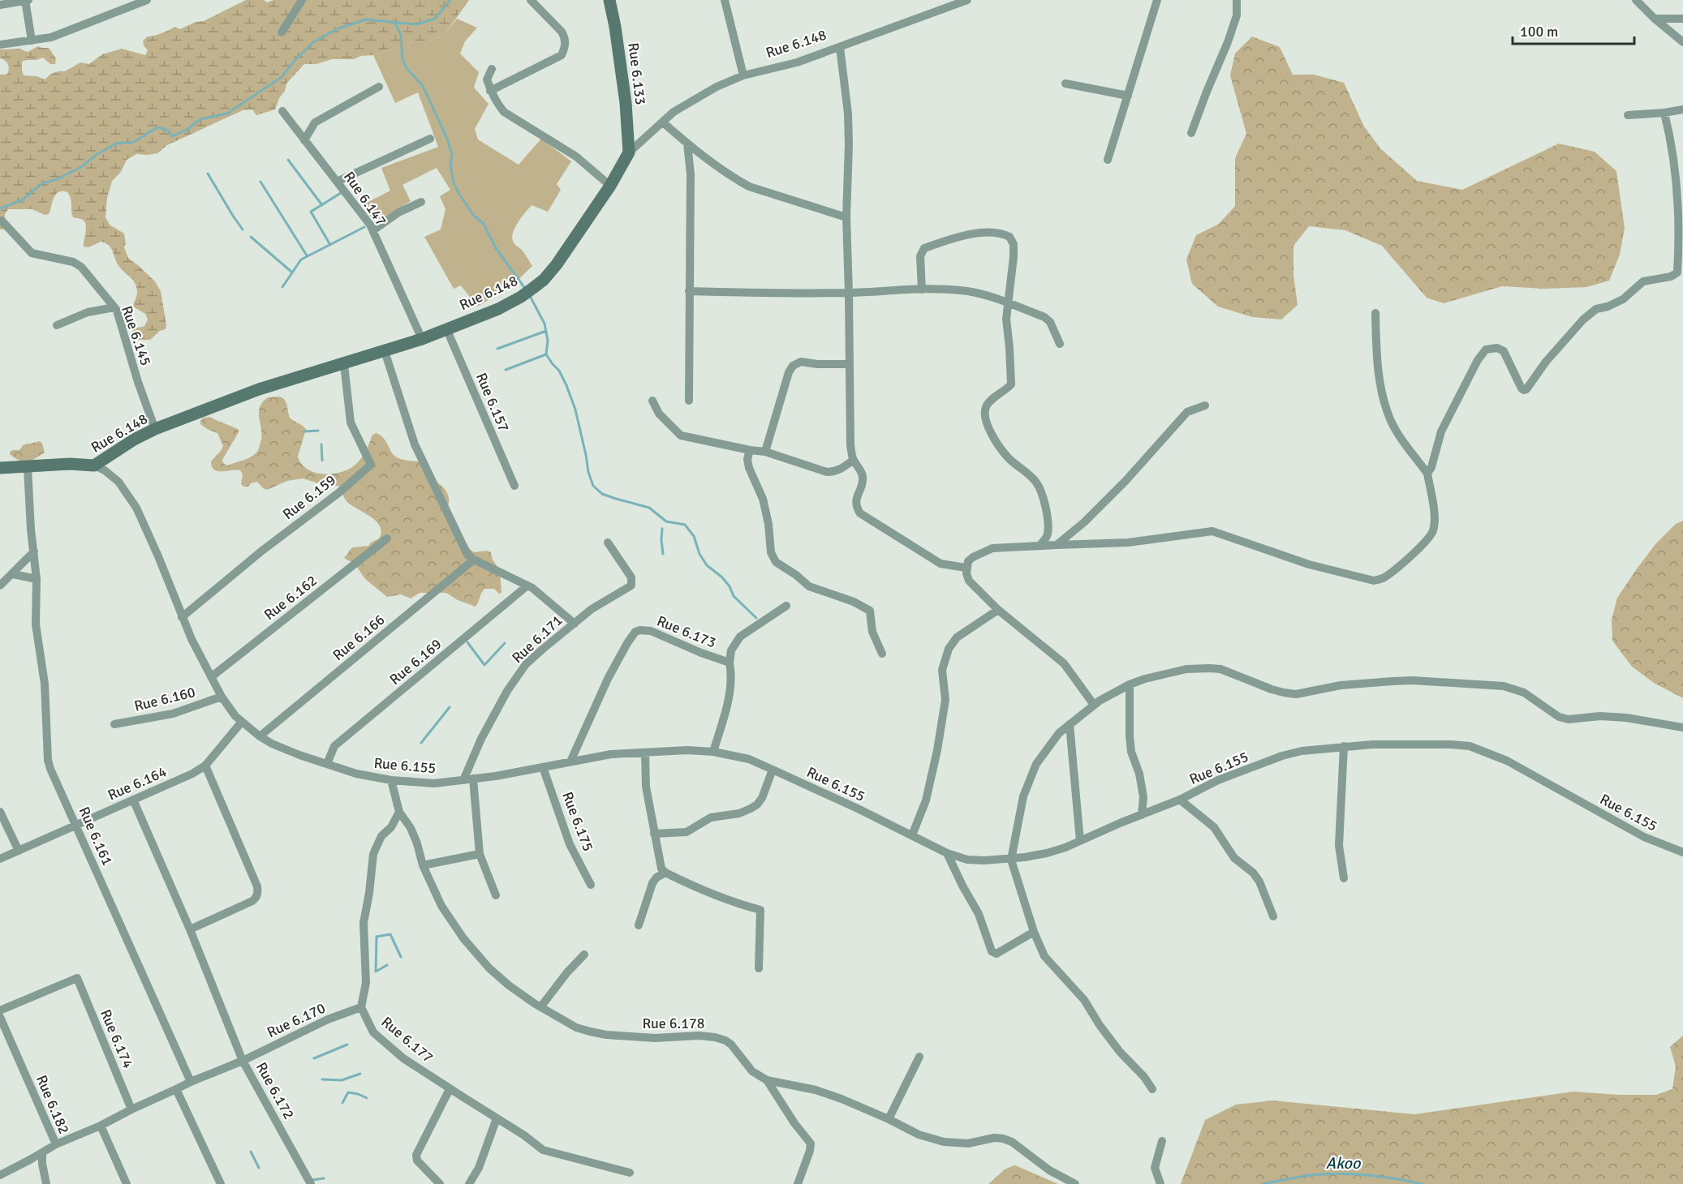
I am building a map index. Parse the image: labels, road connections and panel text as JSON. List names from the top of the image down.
{
  "streets": {
    "street": [
      "Rue 6.148",
      "Rue 6.133",
      "Rue 6.147",
      "Rue 6.145",
      "Rue 6.157",
      "Rue 6.159",
      "Rue 6.162",
      "Rue 6.173",
      "Rue 6.166",
      "Rue 6.171",
      "Rue 6.169",
      "Rue 6.160",
      "Rue 6.155",
      "Rue 6.164",
      "Rue 6.175",
      "Rue 6.161",
      "Rue 6.170",
      "Rue 6.178",
      "Rue 6.174",
      "Rue 6.177",
      "Rue 6.172",
      "Rue 6.182"
    ]
  },
  "crossings": [
    ["Rue 6.148", "Rue 6.133"],
    ["Rue 6.148", "Rue 6.147"],
    ["Rue 6.148", "Rue 6.145"],
    ["Rue 6.148", "Rue 6.157"],
    ["Rue 6.148", "Rue 6.159"],
    ["Rue 6.148", "Rue 6.155"],
    ["Rue 6.148", "Rue 6.161"],
    ["Rue 6.159", "Rue 6.155"],
    ["Rue 6.162", "Rue 6.155"],
    ["Rue 6.173", "Rue 6.155"],
    ["Rue 6.166", "Rue 6.155"],
    ["Rue 6.171", "Rue 6.155"],
    ["Rue 6.169", "Rue 6.155"],
    ["Rue 6.160", "Rue 6.155"],
    ["Rue 6.155", "Rue 6.164"],
    ["Rue 6.155", "Rue 6.175"],
    ["Rue 6.164", "Rue 6.161"],
    ["Rue 6.161", "Rue 6.172"],
    ["Rue 6.170", "Rue 6.177"],
    ["Rue 6.170", "Rue 6.172"]
  ],
  "water": ["Akoo"],
  "scale_bar": "100 m"
}
